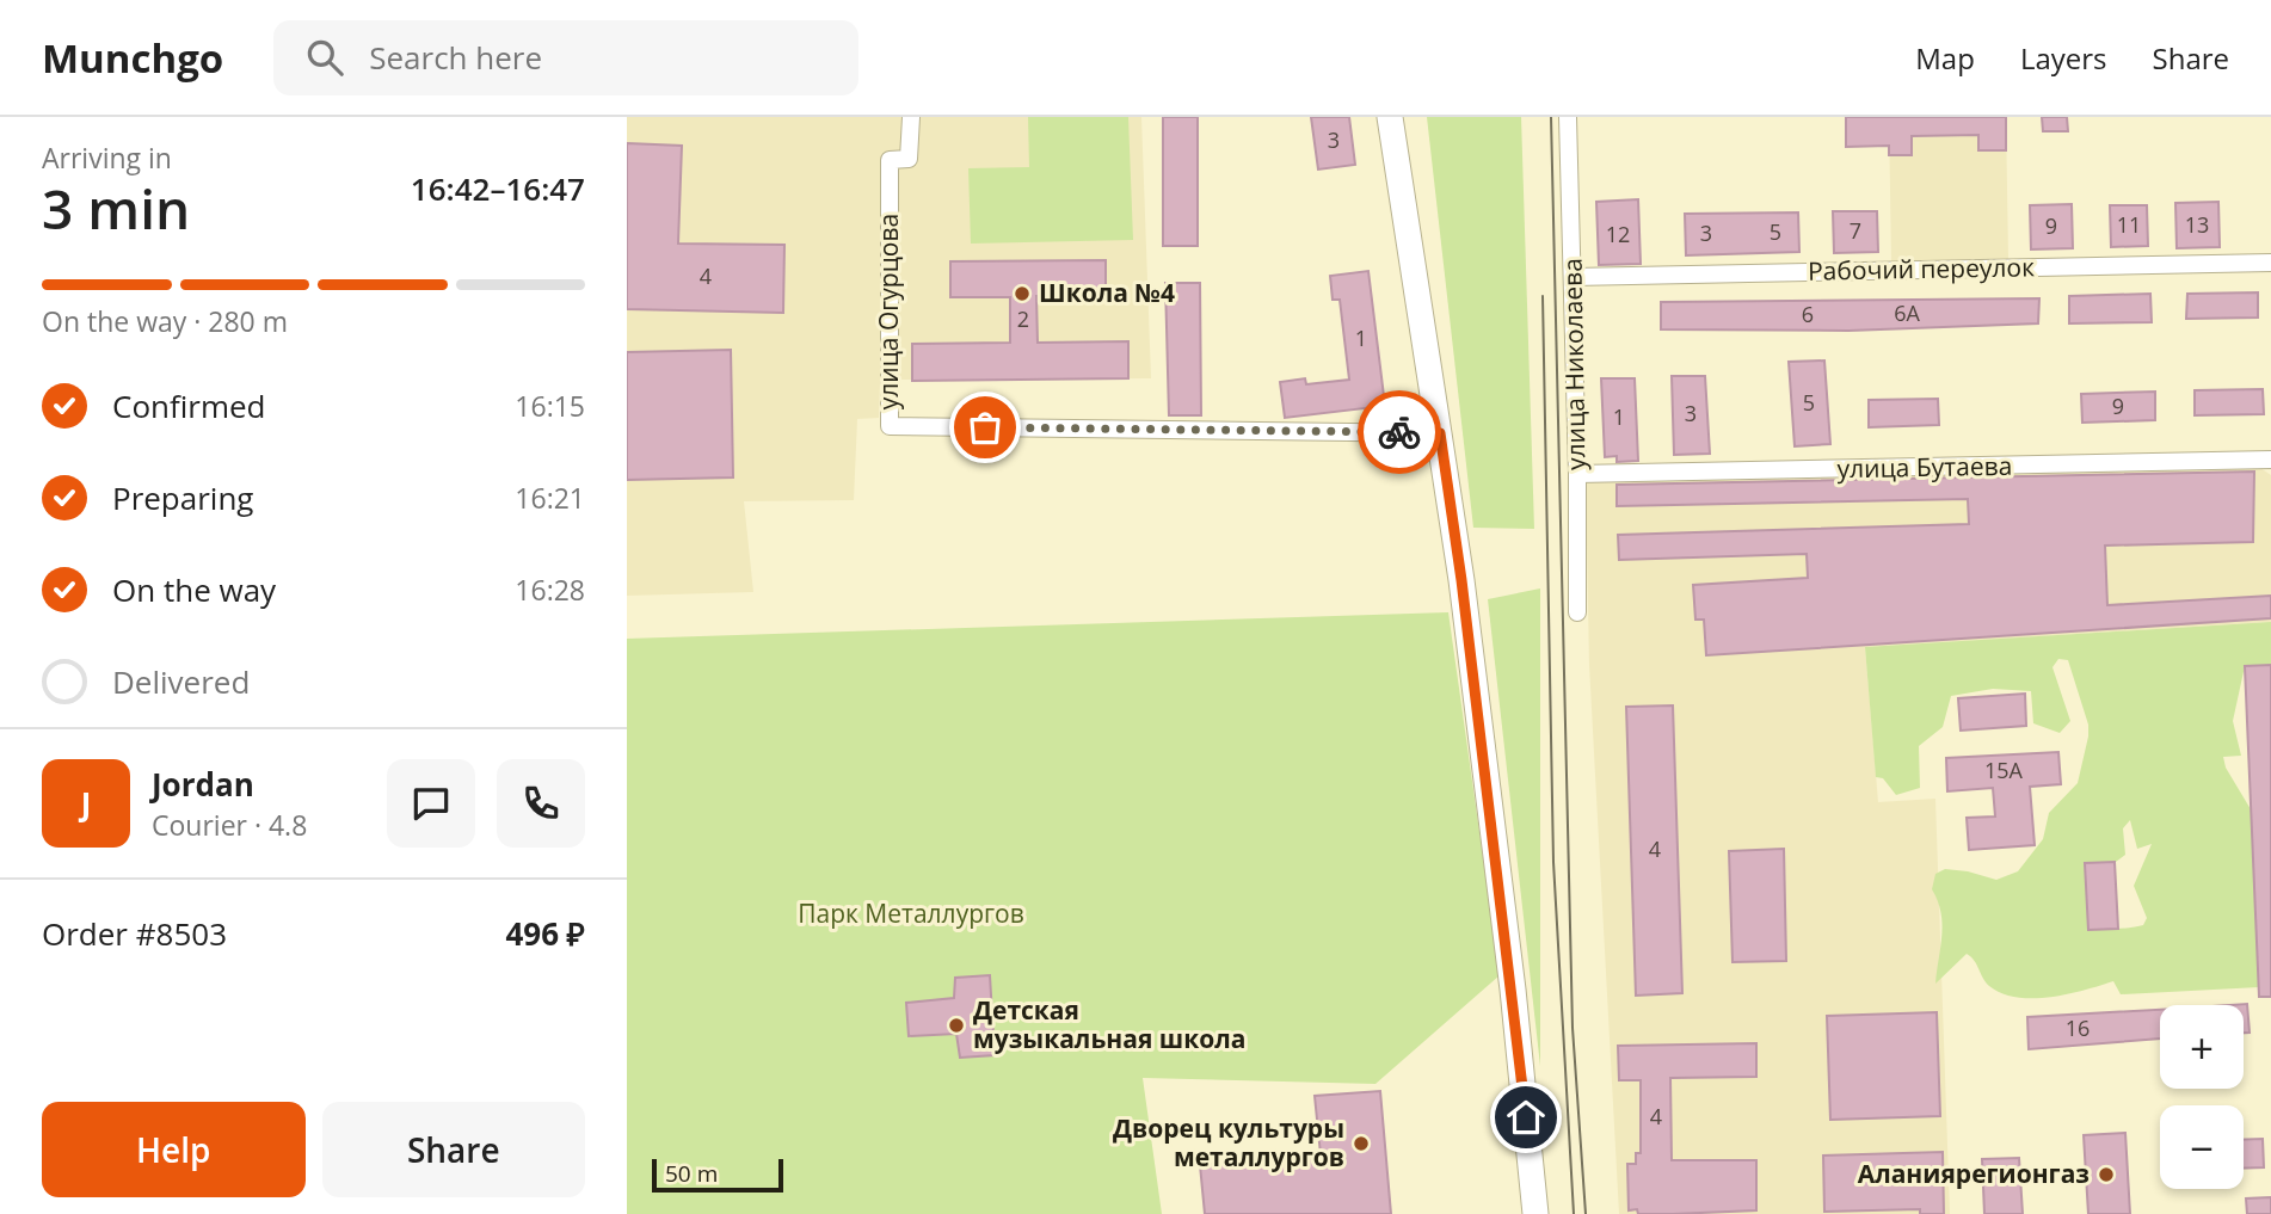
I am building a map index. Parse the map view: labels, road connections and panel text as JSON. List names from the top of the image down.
{
  "streets": {
    "street": [
      "Рабочий переулок",
      "улица Огурцова",
      "улица Николаева",
      "улица Бутаева"
    ]
  },
  "crossings": [
    ["Рабочий переулок", "улица Николаева"],
    ["улица Николаева", "улица Бутаева"]
  ],
  "parks": ["Парк Металлургов"],
  "places": [
    "Школа №4",
    "Детская музыкальная школа",
    "Дворец культуры металлургов",
    "Аланиярегионгаз"
  ],
  "house_numbers": [
    "3",
    "11",
    "13",
    "9",
    "7",
    "5",
    "3",
    "12",
    "4",
    "6А",
    "6",
    "2",
    "1",
    "5",
    "9",
    "3",
    "1",
    "15А",
    "4",
    "16",
    "4"
  ],
  "scale_bar": "50 m",
  "page": {
    "header": "Munchgo",
    "search": "Search here",
    "nav": ["Map", "Layers", "Share"],
    "heading": ["3 min", "Arriving in", "16:42–16:47"],
    "panel": [
      "Jordan",
      "Courier · 4.8",
      "Order #8503",
      "496 ₽"
    ],
    "bar": "On the way · 280 m",
    "list": [
      ["Confirmed", "16:15"],
      ["Preparing", "16:21"],
      ["On the way", "16:28"],
      "Delivered"
    ],
    "round": "J",
    "map_buttons": ["+", "−"],
    "buttons": ["Help", "Share"],
    "scale": "50 m"
  }
}
